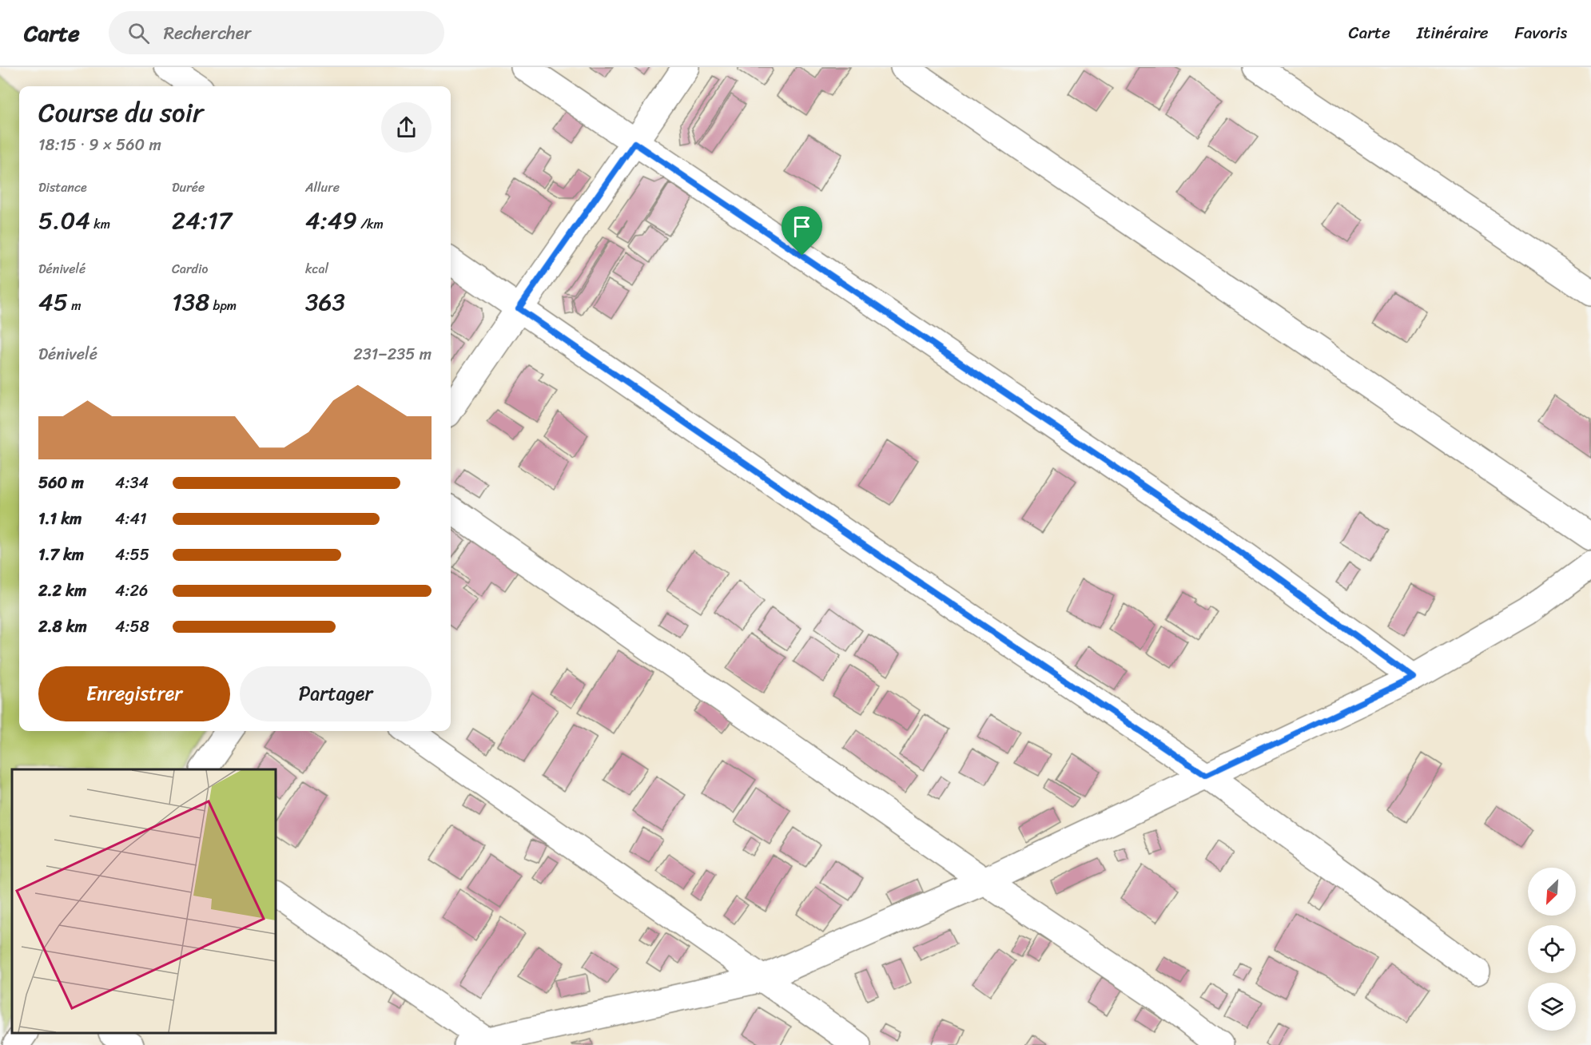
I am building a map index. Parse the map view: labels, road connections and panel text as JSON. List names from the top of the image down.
{
  "north": "bottom left",
  "page": {
    "header": "Carte",
    "search": "Rechercher",
    "nav": ["Carte", "Itinéraire", "Favoris"],
    "heading": ["Course du soir", "18:15 · 9 × 560 m"],
    "stats": [
      ["Distance", "5.04 km"],
      ["Durée", "24:17"],
      ["Allure", "4:49 /km"],
      ["Dénivelé", "45 m"],
      ["Cardio", "138 bpm"],
      ["kcal", "363"]
    ],
    "chart": ["Dénivelé", "231–235 m"],
    "list": [
      {
        "name": "560 m",
        "note": "4:34"
      },
      {
        "name": "1.1 km",
        "note": "4:41"
      },
      {
        "name": "1.7 km",
        "note": "4:55"
      },
      {
        "name": "2.2 km",
        "note": "4:26"
      },
      {
        "name": "2.8 km",
        "note": "4:58"
      }
    ],
    "buttons": ["Enregistrer", "Partager"]
  }
}
